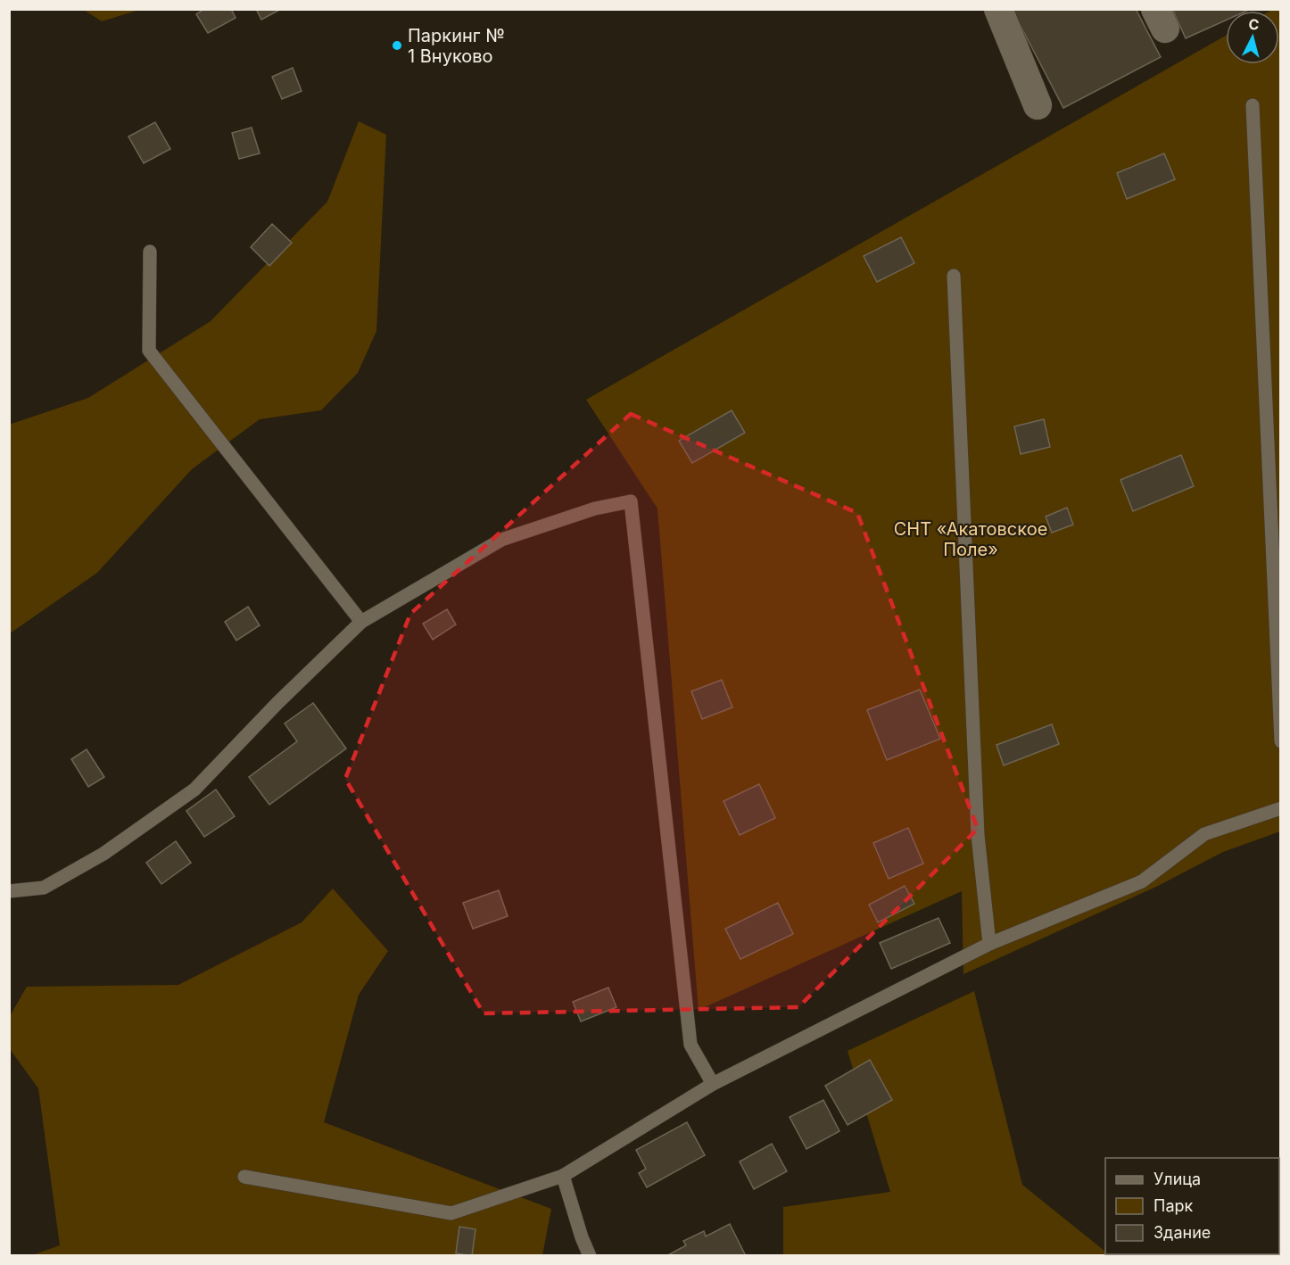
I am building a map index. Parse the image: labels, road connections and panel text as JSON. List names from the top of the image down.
{
  "parks": ["СНТ «Акатовское Поле»"],
  "places": ["Паркинг № 1 Внуково"],
  "legend": ["Улица", "Парк", "Здание"],
  "north": "top"
}
